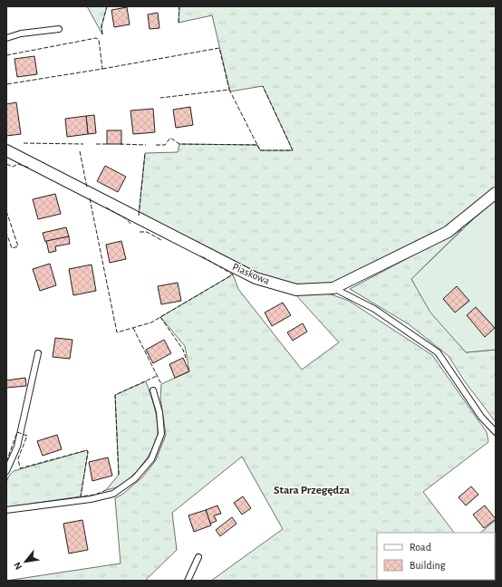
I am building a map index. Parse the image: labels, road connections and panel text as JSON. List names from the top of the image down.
{
  "streets": {
    "street": ["Piaskowa"]
  },
  "districts": ["Stara Przegędza"],
  "legend": ["Road", "Building"],
  "north": "bottom left"
}
